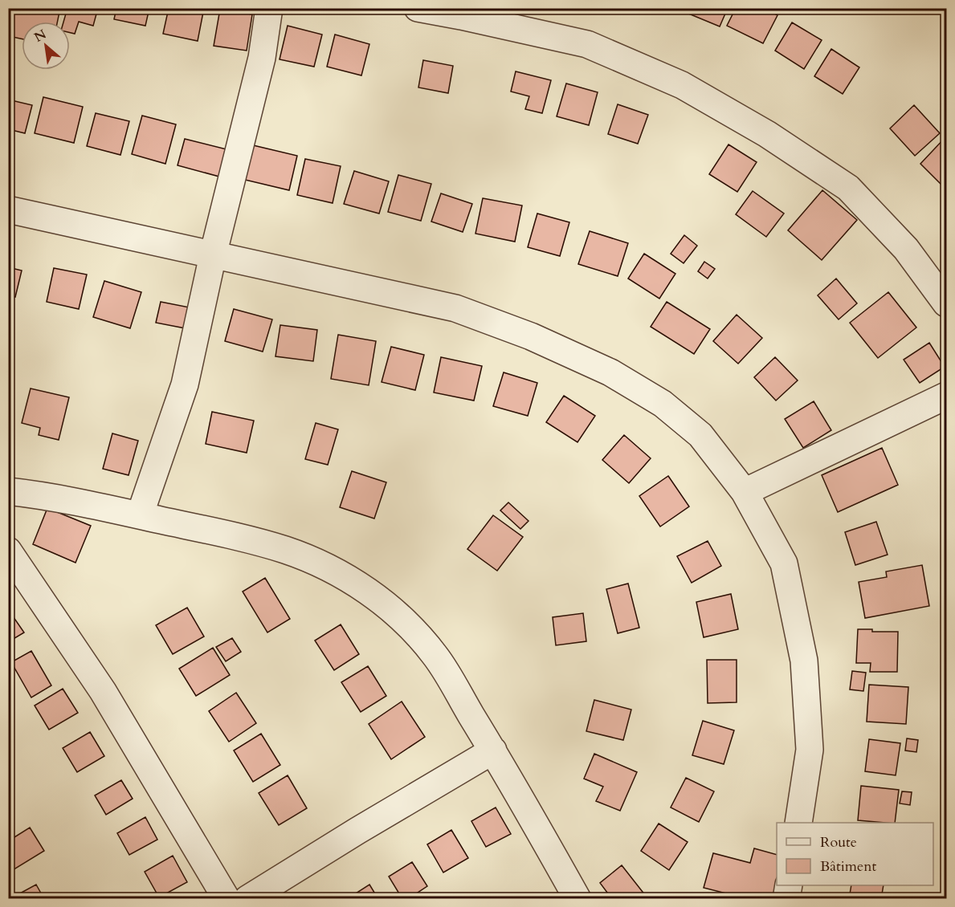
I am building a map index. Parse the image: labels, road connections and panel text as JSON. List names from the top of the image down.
{
  "legend": ["Route", "Bâtiment"],
  "north": "top left"
}
